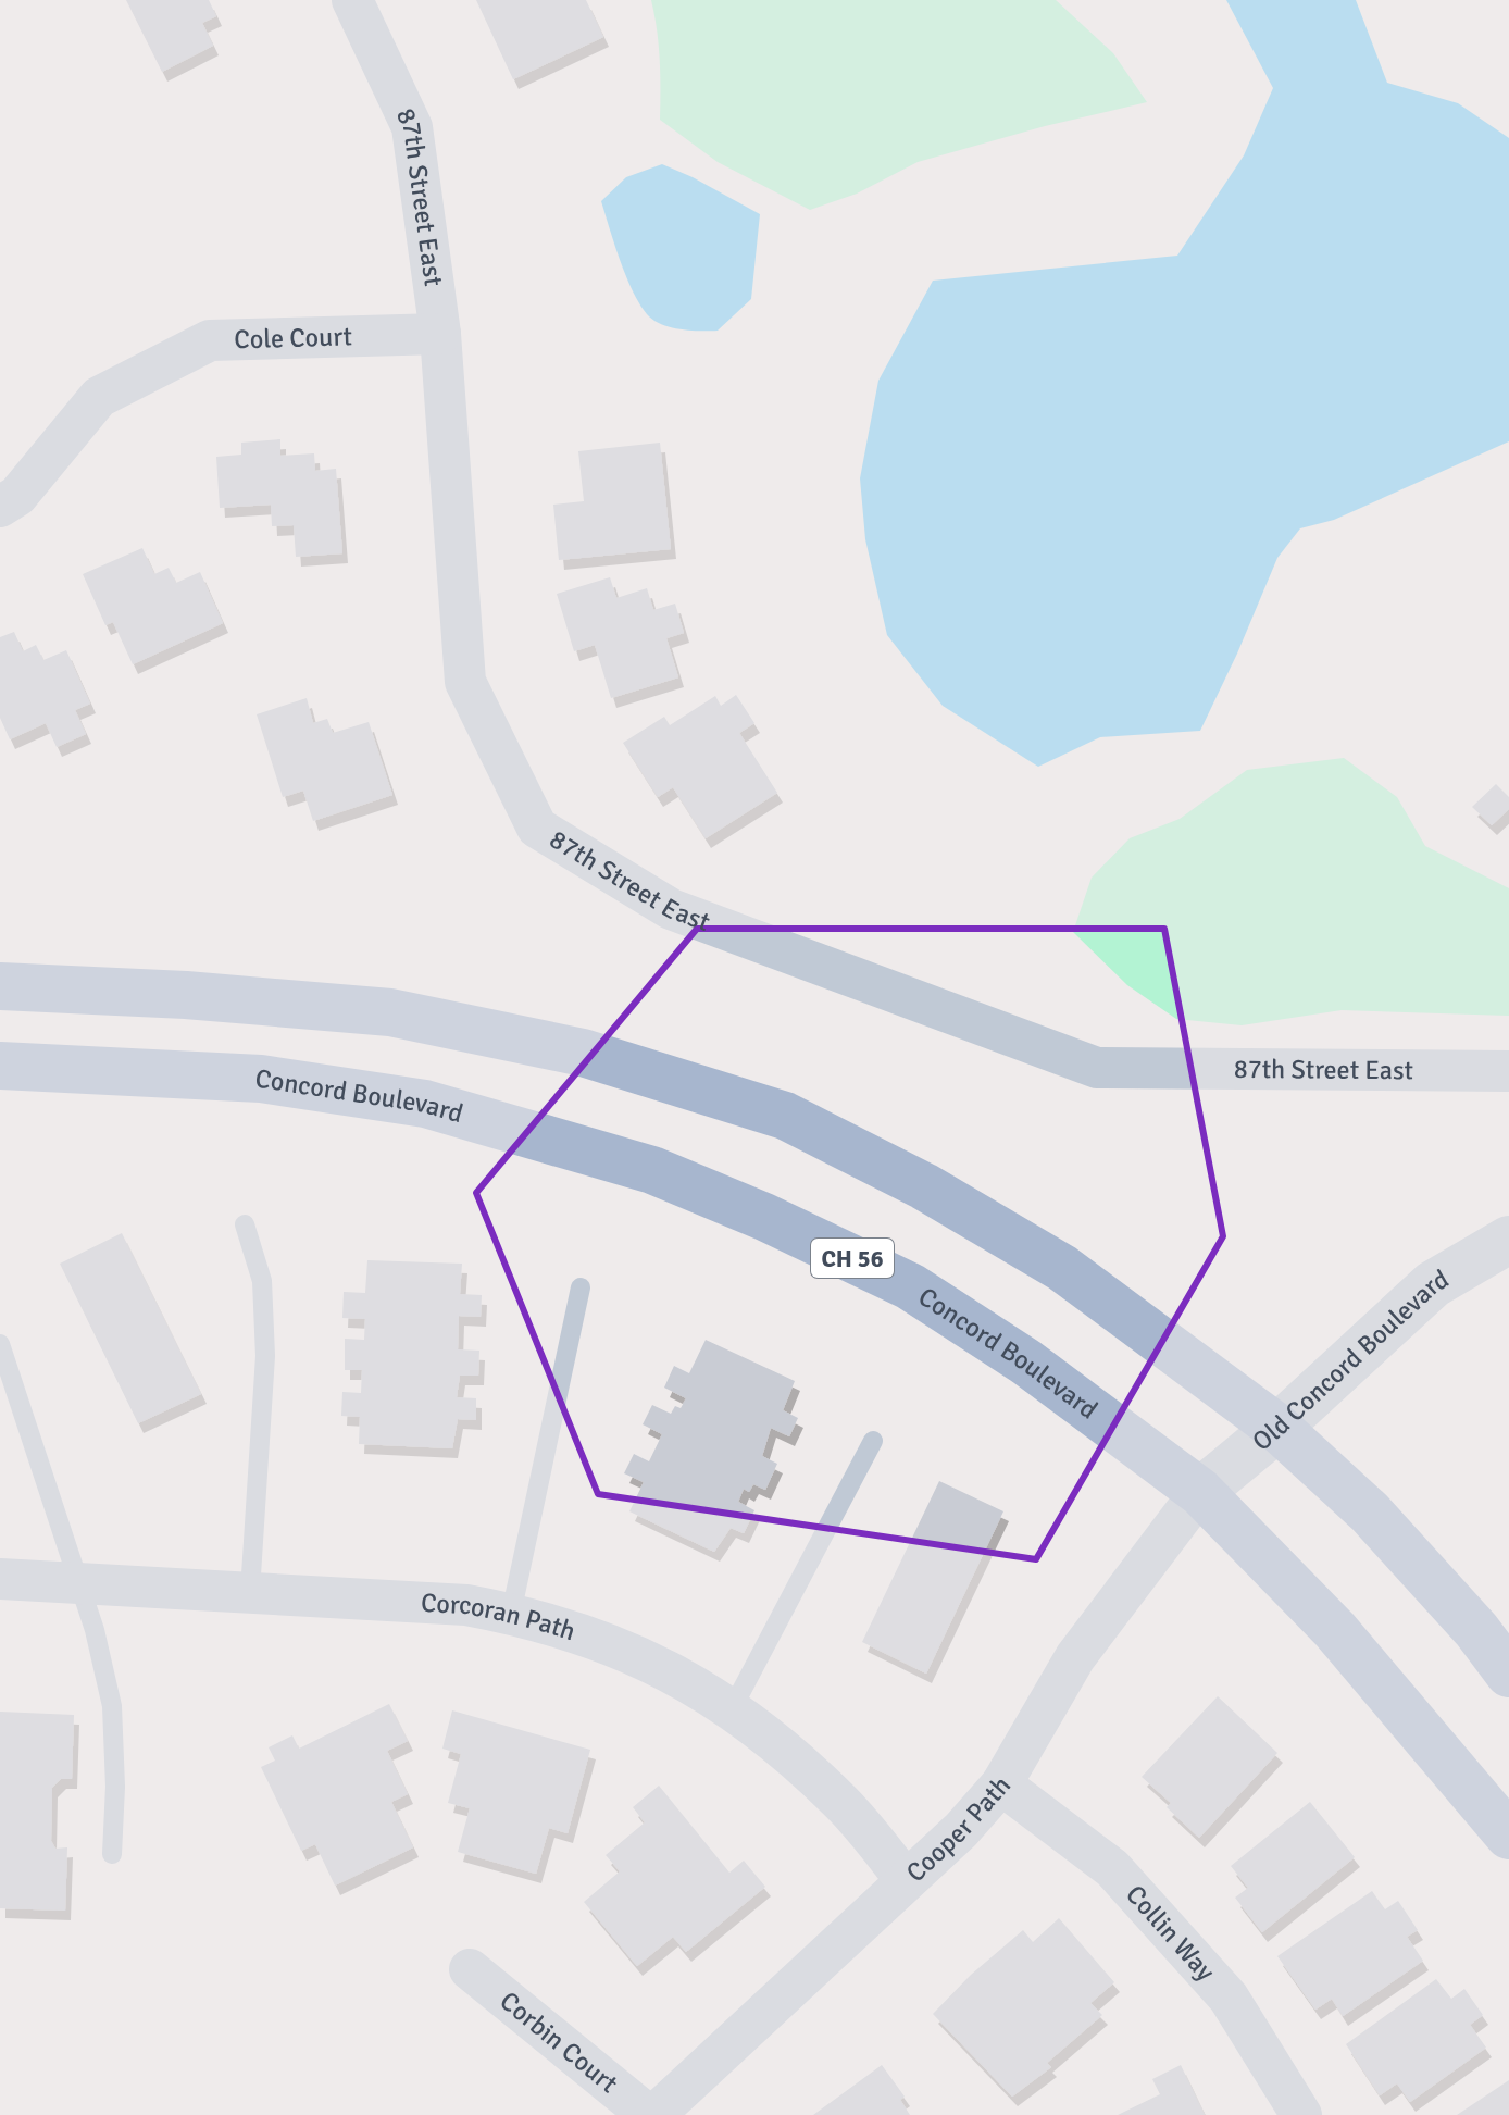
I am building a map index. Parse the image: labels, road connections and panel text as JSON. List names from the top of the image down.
{
  "streets": {
    "main road": ["Concord Boulevard", "CH 56"],
    "street": [
      "87th Street East",
      "Cole Court",
      "Old Concord Boulevard",
      "Corcoran Path",
      "Cooper Path",
      "Collin Way",
      "Corbin Court"
    ]
  },
  "crossings": [
    ["87th Street East", "Cole Court"],
    ["Concord Boulevard", "Old Concord Boulevard"],
    ["Concord Boulevard", "Cooper Path"],
    ["Old Concord Boulevard", "Cooper Path"],
    ["Corcoran Path", "Cooper Path"],
    ["Cooper Path", "Collin Way"],
    ["Cooper Path", "Corbin Court"]
  ]
}
